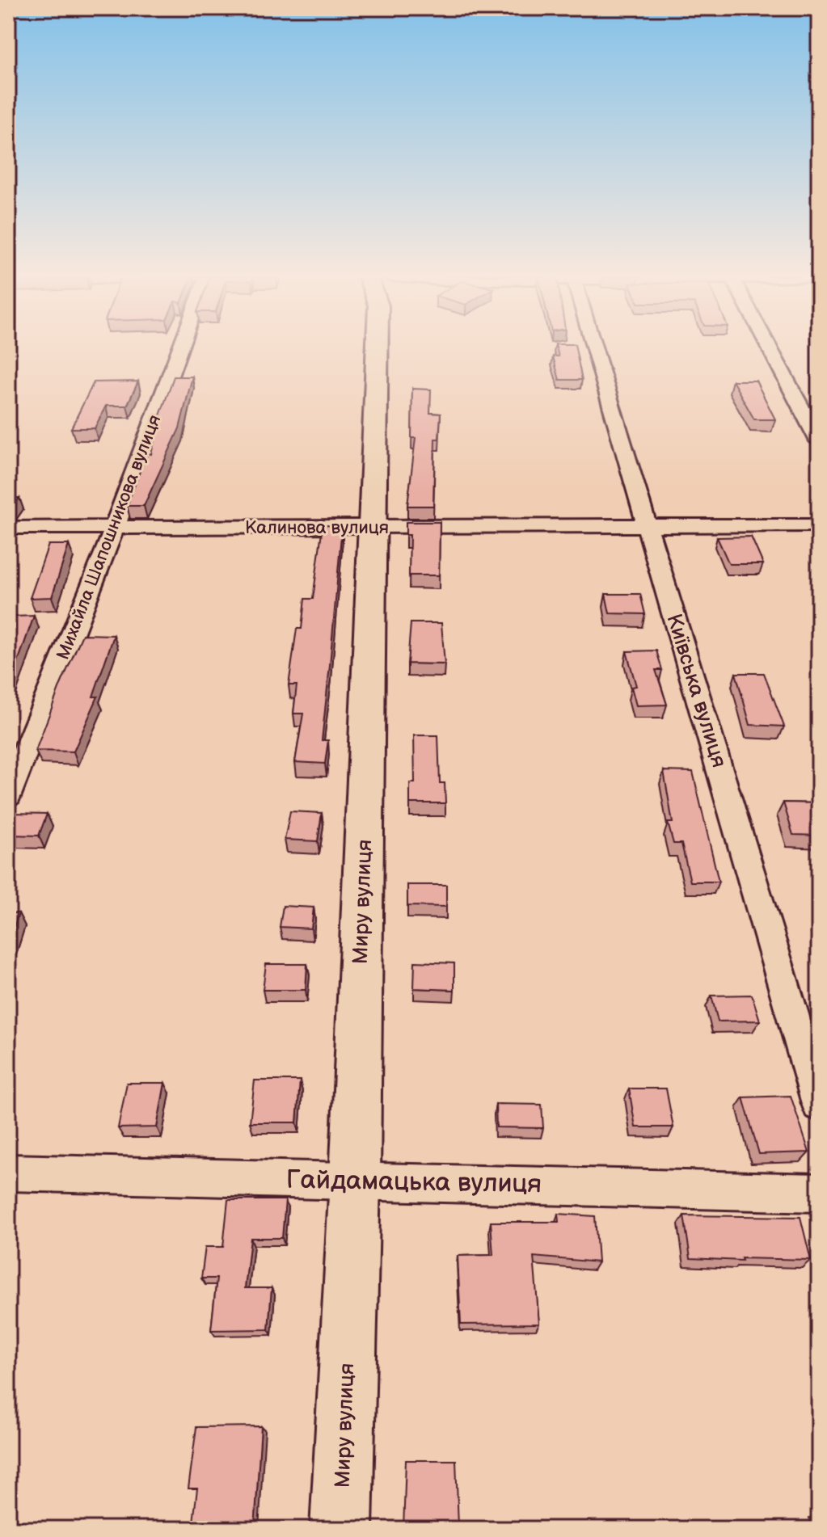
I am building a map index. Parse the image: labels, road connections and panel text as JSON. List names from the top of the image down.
{
  "streets": {
    "main road": ["Миру вулиця"],
    "street": [
      "Калинова вулиця",
      "Михайла Шапошникова вулиця",
      "Київська вулиця",
      "Гайдамацька вулиця"
    ]
  },
  "crossings": [
    ["Калинова вулиця", "Михайла Шапошникова вулиця"],
    ["Калинова вулиця", "Київська вулиця"],
    ["Калинова вулиця", "Миру вулиця"],
    ["Миру вулиця", "Гайдамацька вулиця"]
  ]
}
